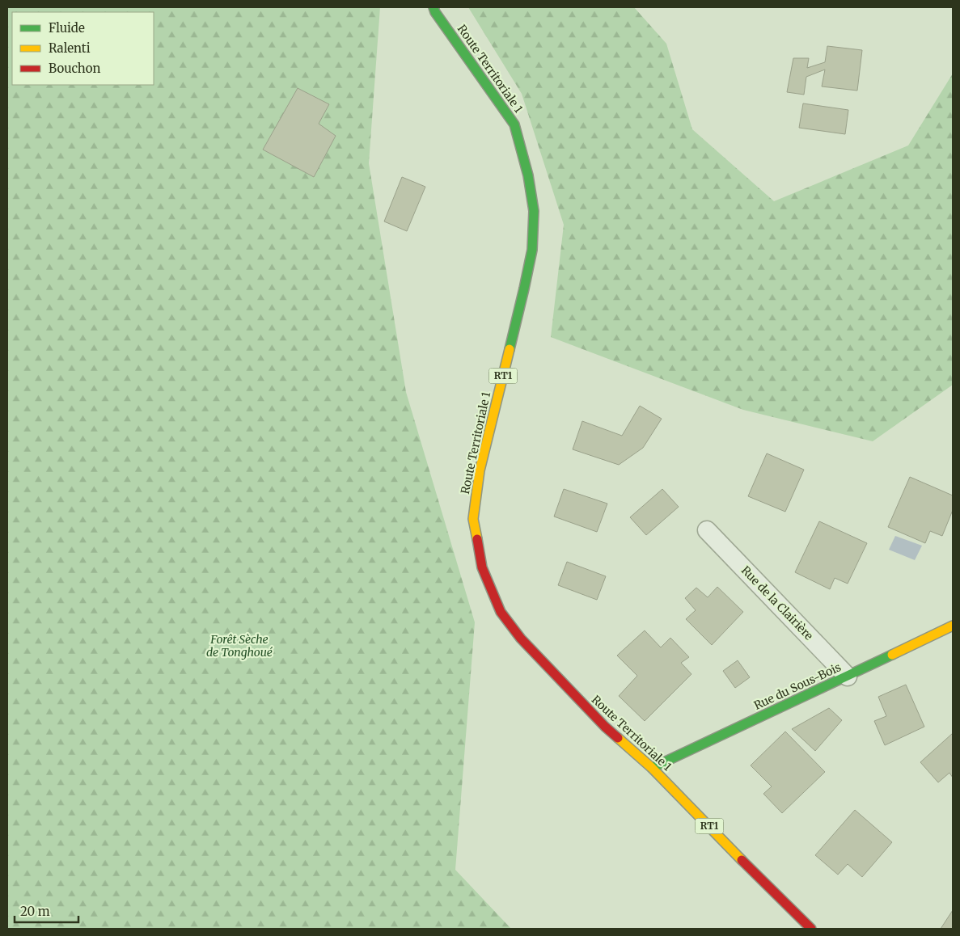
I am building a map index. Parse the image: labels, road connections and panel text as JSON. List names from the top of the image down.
{
  "streets": {
    "main road": ["Route Territoriale 1", "RT1", "Rue du Sous-Bois"],
    "street": ["Rue de la Clairière"]
  },
  "crossings": [
    ["Route Territoriale 1", "Rue du Sous-Bois"],
    ["Rue de la Clairière", "Rue du Sous-Bois"]
  ],
  "parks": ["Forêt Sèche de Tonghoué"],
  "legend": ["Fluide", "Ralenti", "Bouchon"],
  "scale_bar": "20 m"
}
